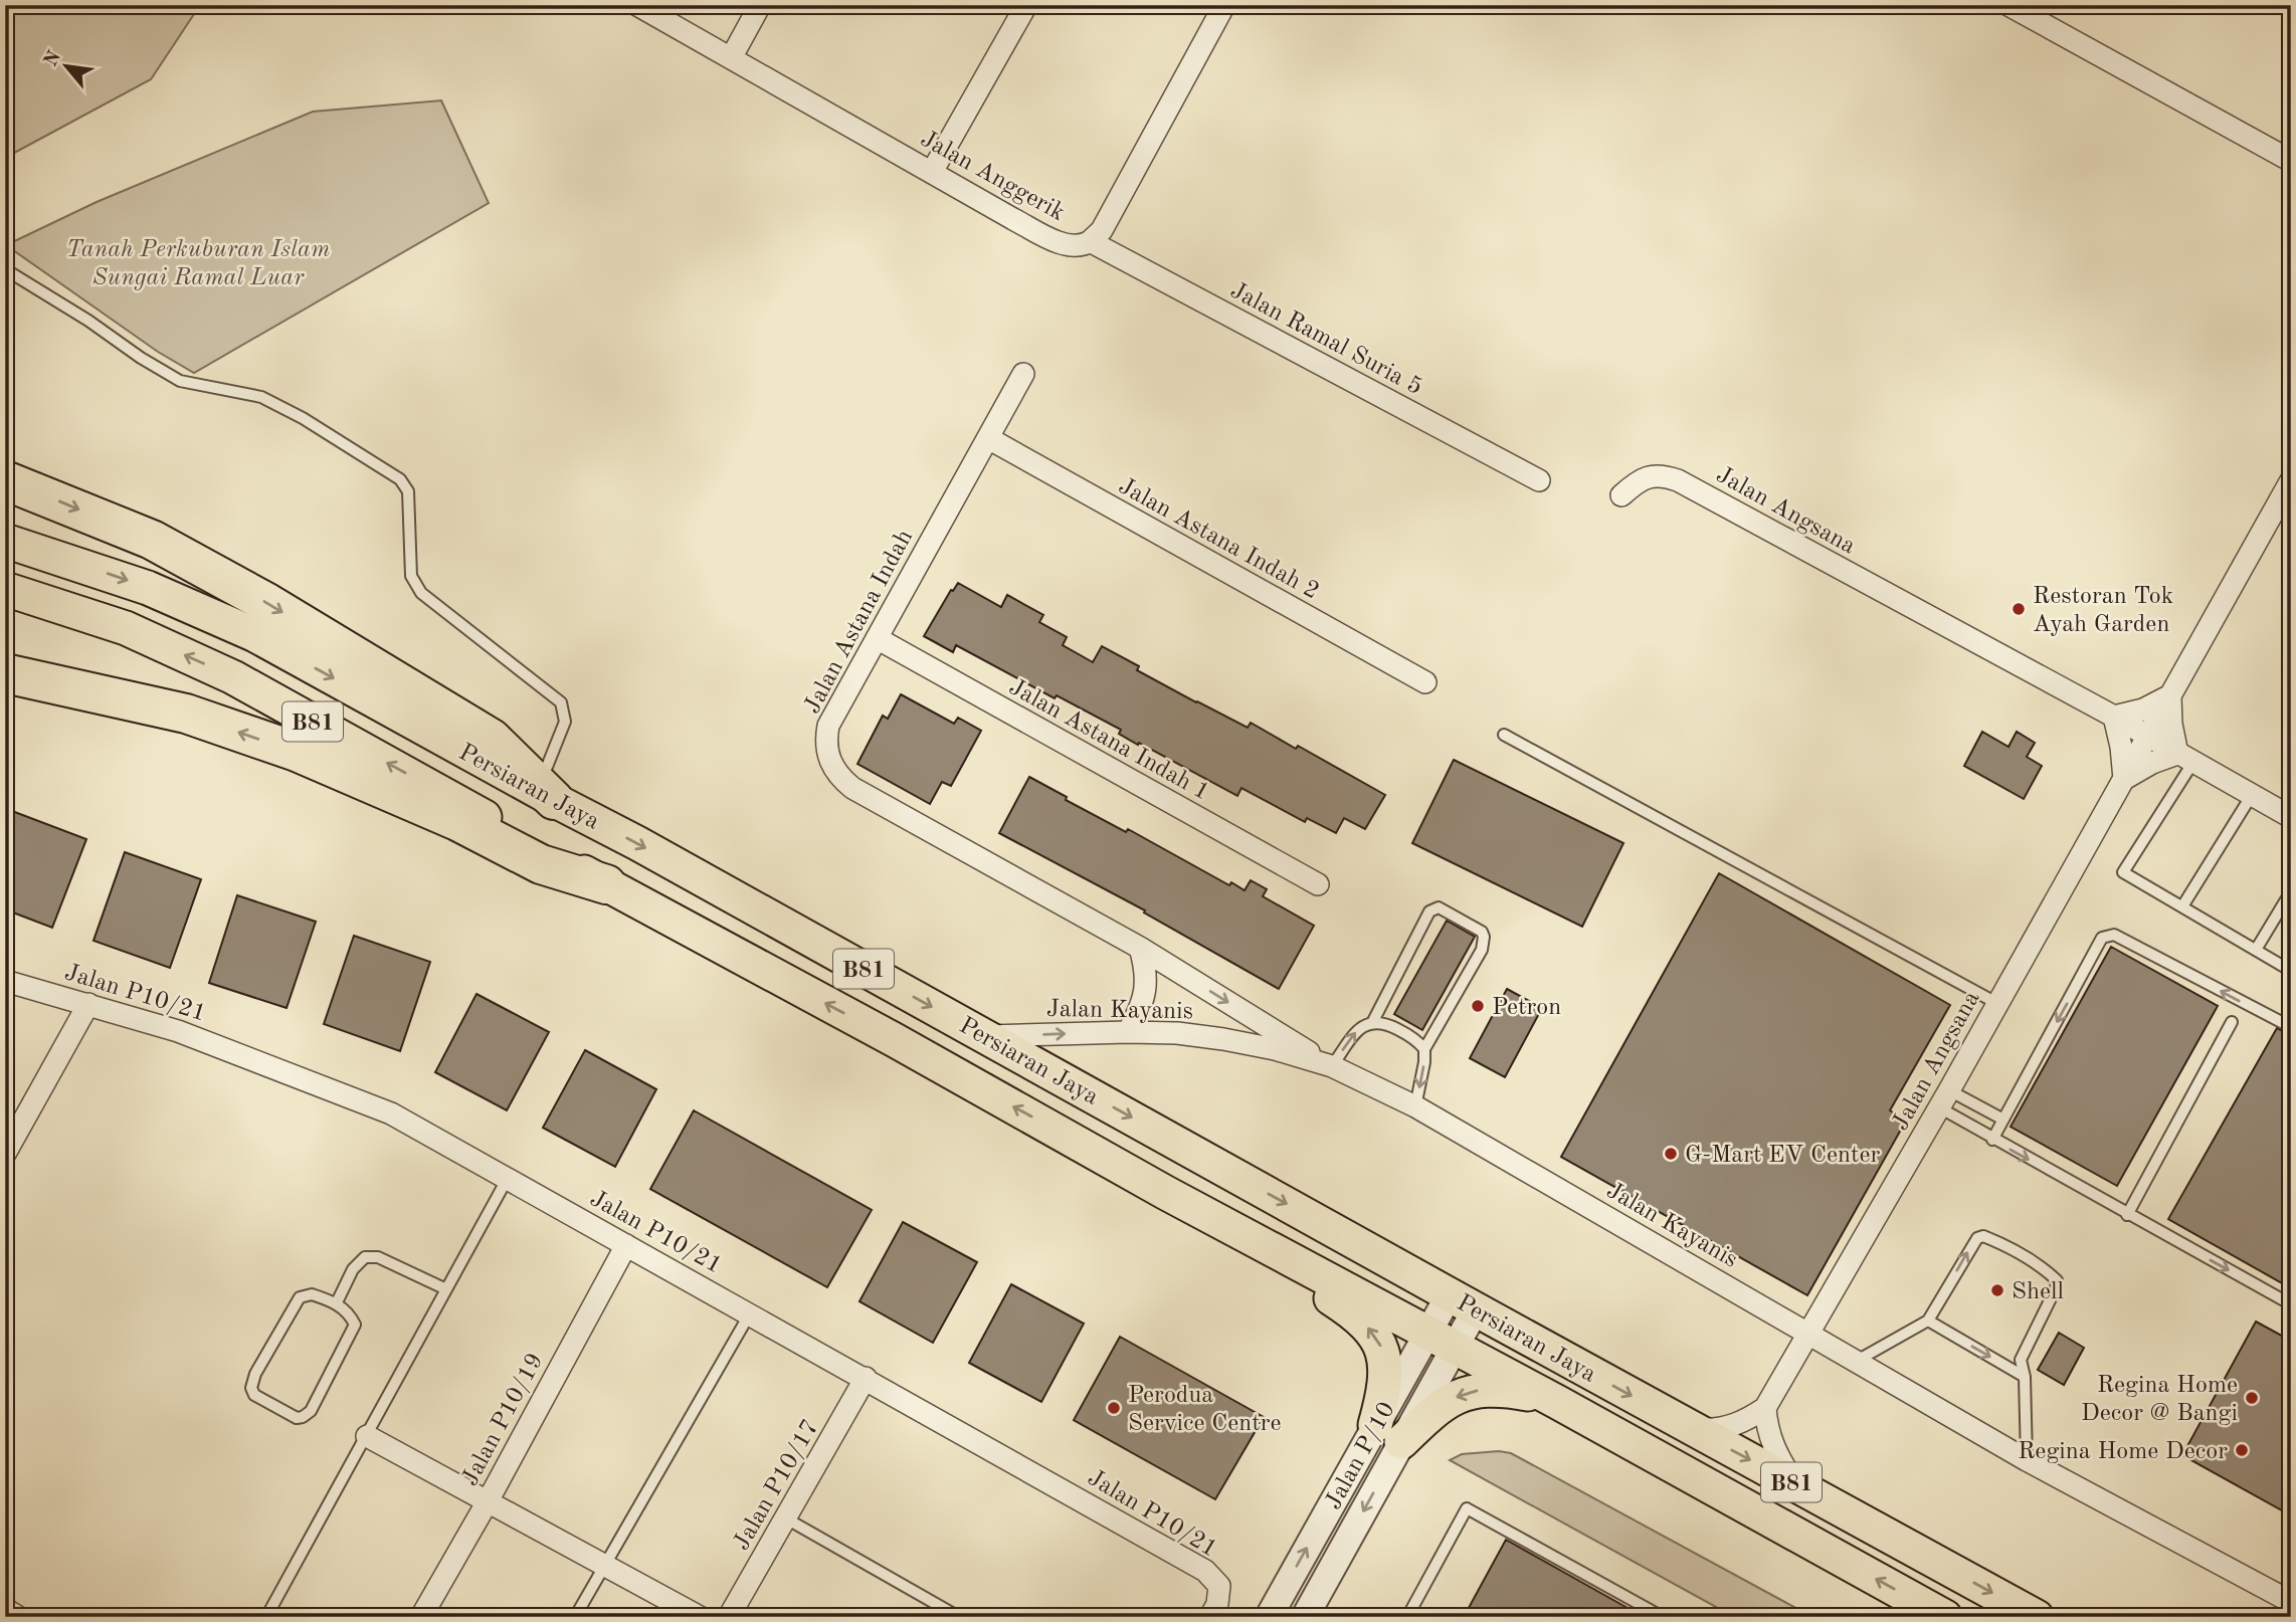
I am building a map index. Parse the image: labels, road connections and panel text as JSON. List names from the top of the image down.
{
  "streets": {
    "main road": ["B81", "Persiaran Jaya"],
    "street": [
      "Jalan Anggerik",
      "Jalan Ramal Suria 5",
      "Jalan Angsana",
      "Jalan Astana Indah 2",
      "Jalan Astana Indah",
      "Jalan Astana Indah 1",
      "Jalan P10/21",
      "Jalan Kayanis",
      "Jalan P10/19",
      "Jalan P/10",
      "Jalan P10/17"
    ]
  },
  "crossings": [
    ["Jalan Anggerik", "Jalan Ramal Suria 5"],
    ["Jalan Angsana", "Persiaran Jaya"],
    ["Jalan Angsana", "Jalan Kayanis"],
    ["Jalan Astana Indah 2", "Jalan Astana Indah"],
    ["Jalan Astana Indah", "Jalan Astana Indah 1"],
    ["Jalan Astana Indah", "Jalan Kayanis"],
    ["Persiaran Jaya", "Jalan Kayanis"],
    ["Persiaran Jaya", "Jalan P/10"],
    ["Jalan P10/21", "Jalan P10/19"],
    ["Jalan P10/21", "Jalan P10/17"]
  ],
  "parks": ["Tanah Perkuburan Islam Sungai Ramal Luar"],
  "places": [
    "Restoran Tok Ayah Garden",
    "Petron",
    "G-Mart EV Center",
    "Shell",
    "Regina Home Decor @ Bangi",
    "Perodua Service Centre",
    "Regina Home Decor"
  ],
  "north": "top left"
}
